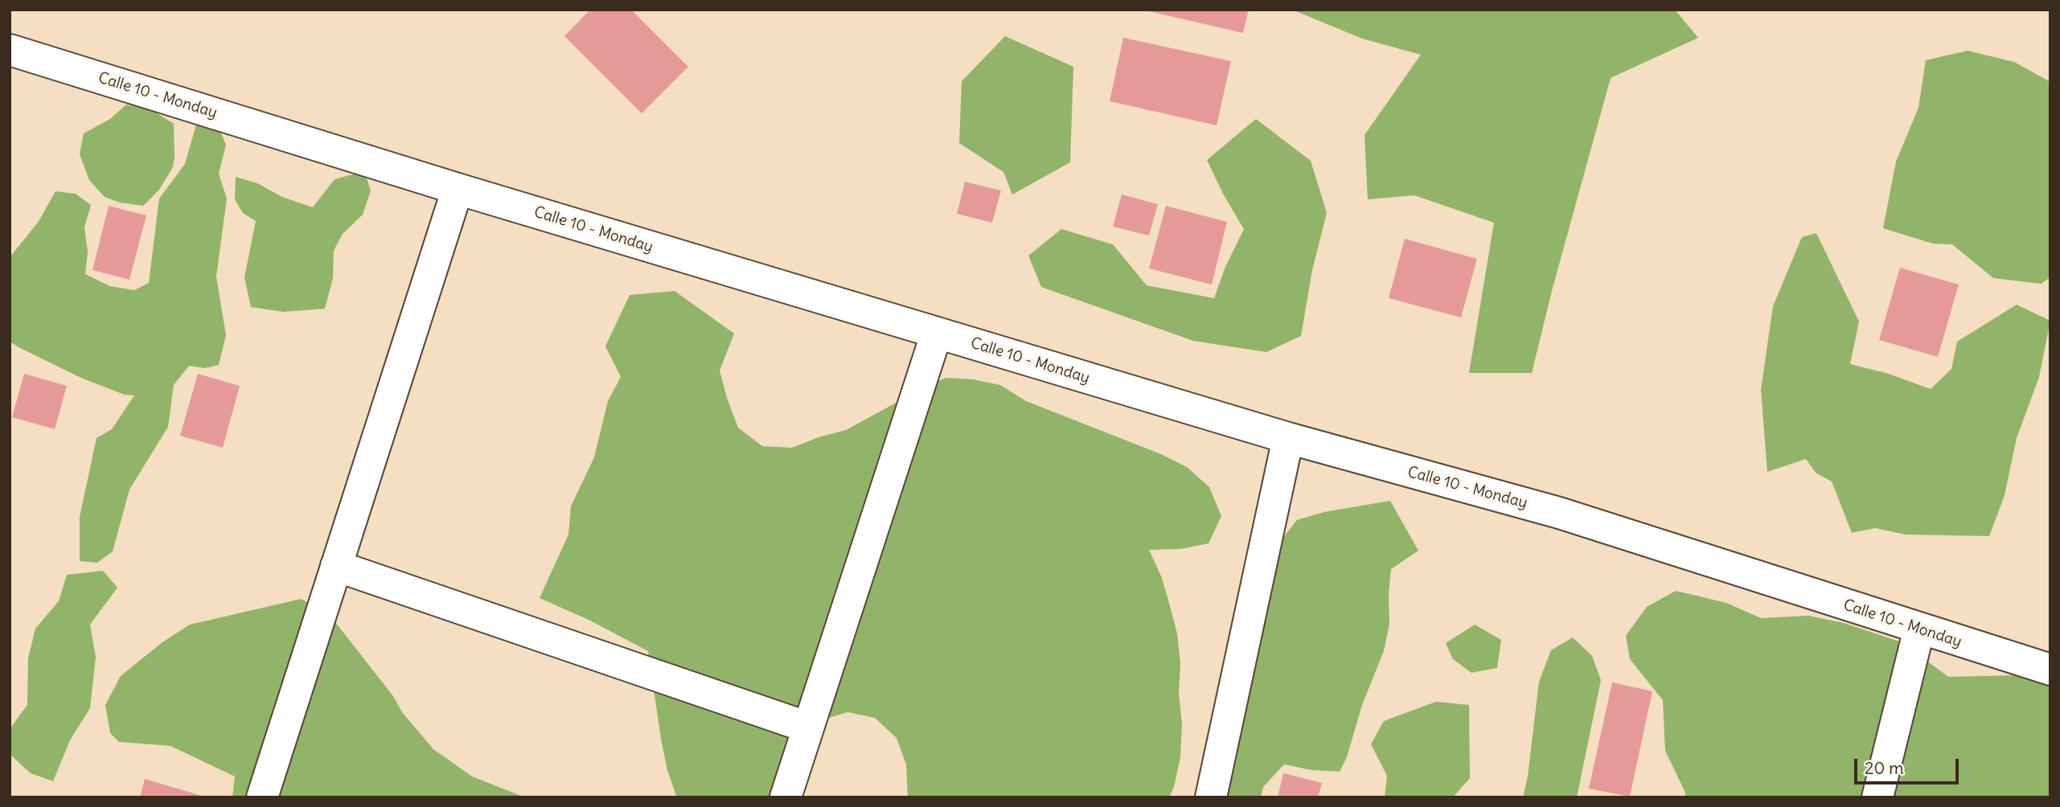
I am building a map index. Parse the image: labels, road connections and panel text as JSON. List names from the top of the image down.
{
  "streets": {
    "street": ["Calle 10 - Monday"]
  },
  "scale_bar": "20 m"
}
